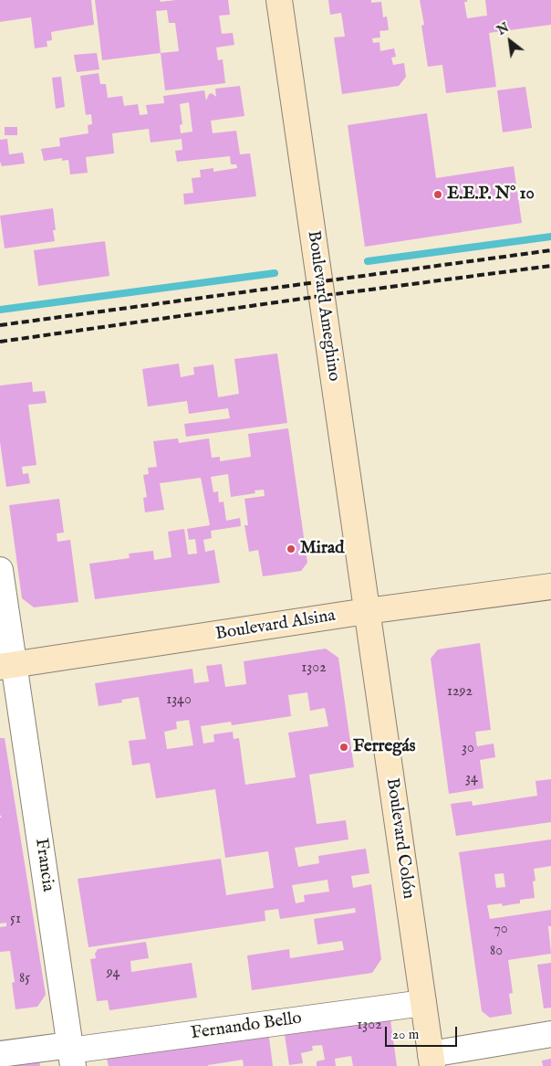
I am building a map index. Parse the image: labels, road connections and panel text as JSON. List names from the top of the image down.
{
  "streets": {
    "main road": ["Boulevard Ameghino", "Boulevard Alsina", "Boulevard Colón"],
    "street": ["Francia", "Fernando Bello"]
  },
  "crossings": [
    ["Boulevard Ameghino", "Boulevard Alsina"],
    ["Boulevard Ameghino", "Boulevard Colón"],
    ["Boulevard Alsina", "Boulevard Colón"],
    ["Boulevard Alsina", "Francia"],
    ["Boulevard Colón", "Fernando Bello"],
    ["Francia", "Fernando Bello"]
  ],
  "places": ["E.E.P. N° 10", "Mirad", "Ferregás"],
  "house_numbers": [
    "1302",
    "1292",
    "1340",
    "30",
    "34",
    "51",
    "70",
    "80",
    "94",
    "85",
    "1302"
  ],
  "scale_bar": "20 m",
  "north": "top left"
}
